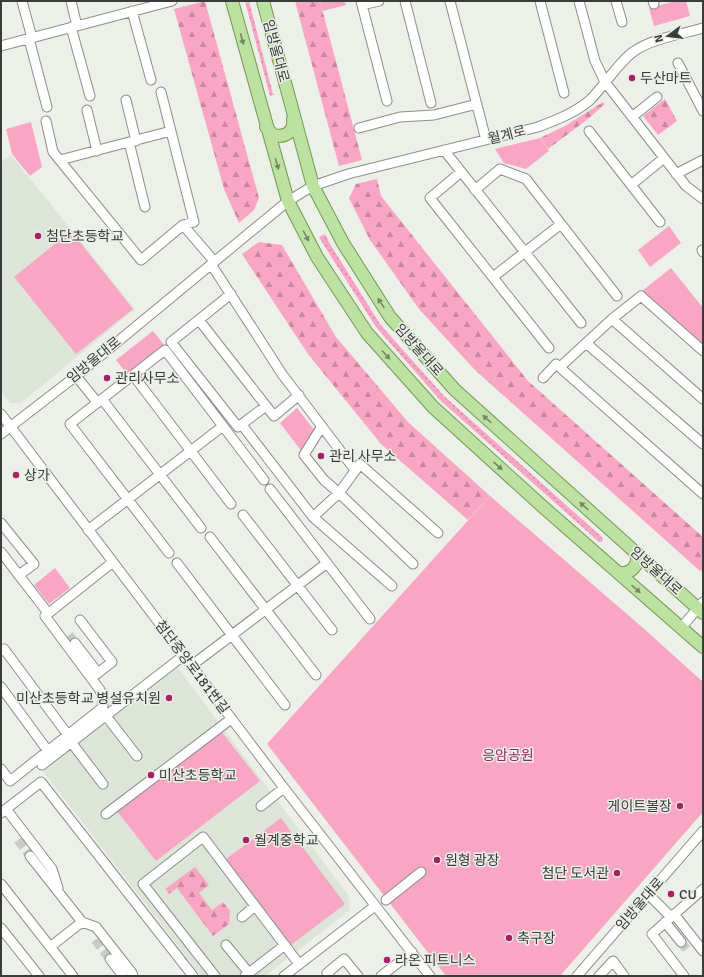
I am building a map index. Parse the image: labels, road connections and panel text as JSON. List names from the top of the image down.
{
  "streets": {
    "main road": ["임방울대로"],
    "street": ["월계로", "첨단중앙로181번길"]
  },
  "crossings": [
    ["임방울대로", "월계로"],
    ["임방울대로", "첨단중앙로181번길"]
  ],
  "parks": ["응암공원"],
  "places": [
    "두산마트",
    "첨단초등학교",
    "관리사무소",
    "관리 사무소",
    "상가",
    "미산초등학교 병설유치원",
    "미산초등학교",
    "게이트볼장",
    "월계중학교",
    "원형 광장",
    "첨단 도서관",
    "CU",
    "축구장",
    "라온 피트니스"
  ],
  "north": "left"
}
